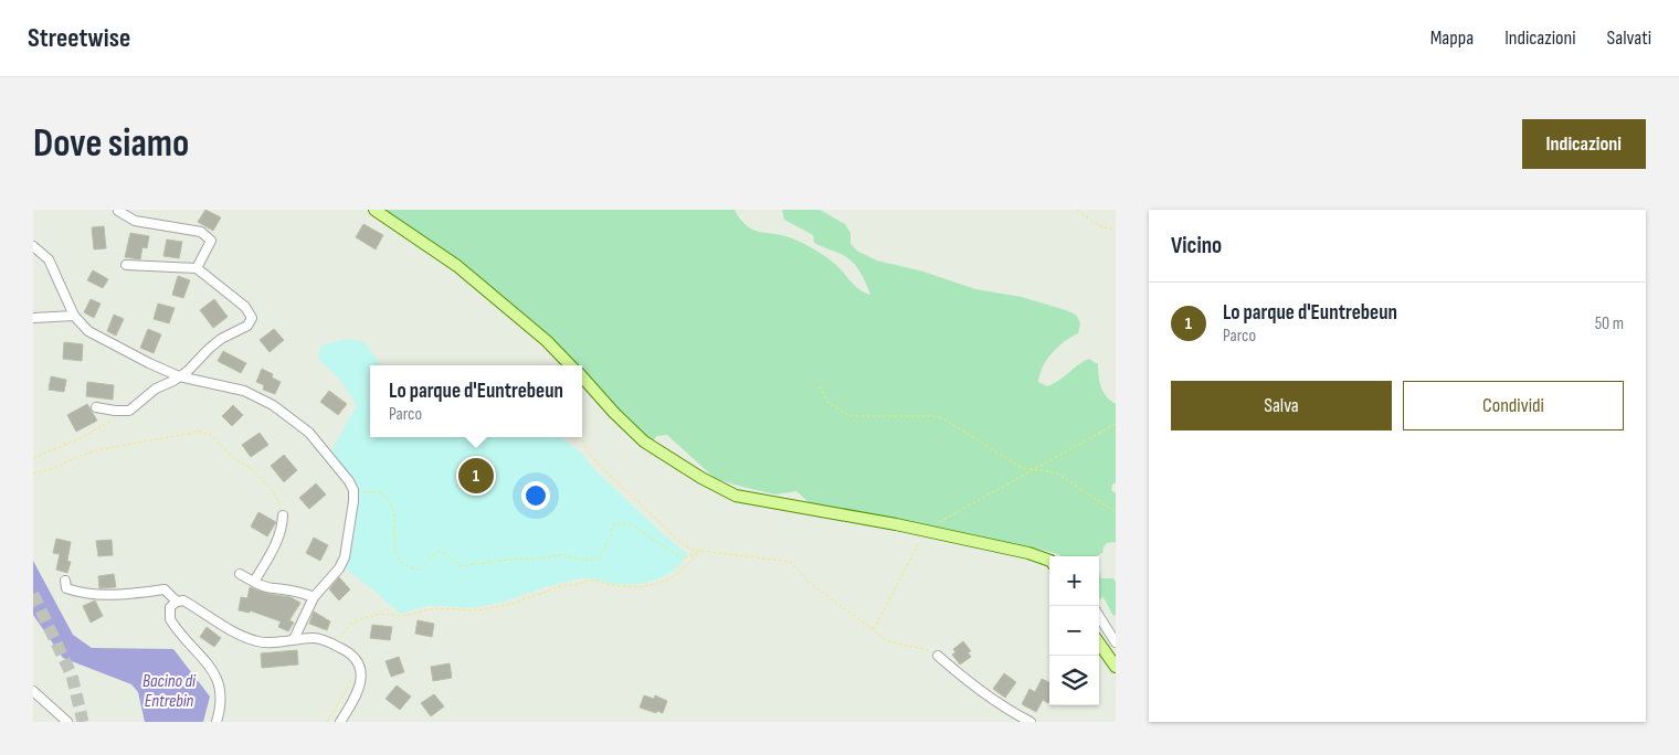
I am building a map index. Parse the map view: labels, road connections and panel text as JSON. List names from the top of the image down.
{
  "water": ["Bacino di Entrebin"],
  "page": {
    "header": "Streetwise",
    "nav": ["Mappa", "Indicazioni", "Salvati"],
    "buttons": [
      "Indicazioni",
      ["Salva", "Condividi"]
    ],
    "title": "Dove siamo",
    "heading": "Vicino",
    "list": [
      {
        "mark": "1",
        "name": "Lo parque d'Euntrebeun",
        "note": "Parco",
        "value": "50 m"
      }
    ],
    "popup": ["Lo parque d'Euntrebeun", "Parco"],
    "pins": "1",
    "map_buttons": ["+", "−"]
  }
}
